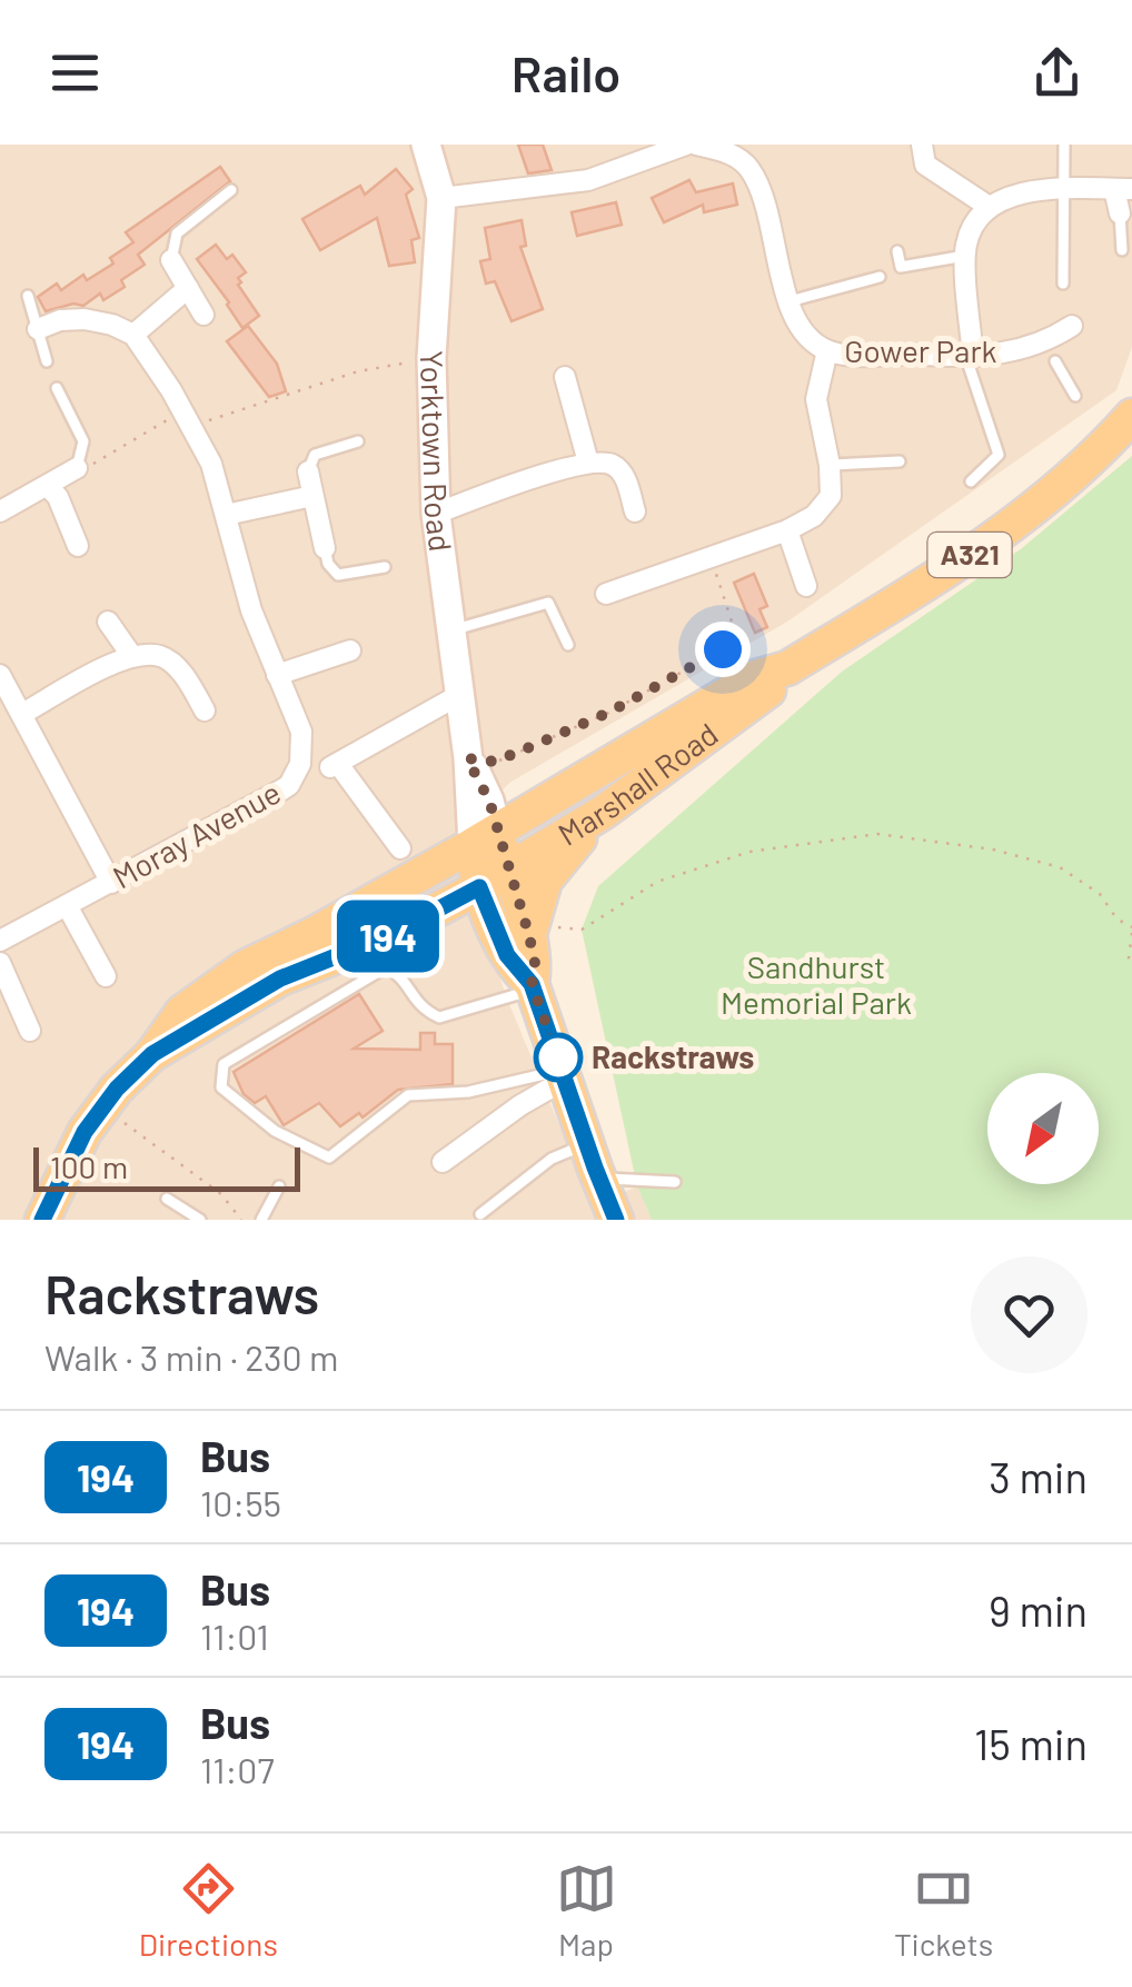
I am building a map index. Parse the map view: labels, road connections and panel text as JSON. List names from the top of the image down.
{
  "streets": {
    "main road": ["Yorktown Road", "A321", "Marshall Road"],
    "street": ["Gower Park", "Moray Avenue"]
  },
  "crossings": [
    ["Yorktown Road", "Marshall Road"]
  ],
  "parks": ["Sandhurst Memorial Park"],
  "places": ["Rackstraws"],
  "lines": ["bus line 194"],
  "scale_bar": "100 m",
  "north": "bottom left",
  "page": {
    "header": "Railo",
    "on_map": "194",
    "scale": "100 m",
    "heading": ["Rackstraws", "Walk · 3 min · 230 m"],
    "list": [
      {
        "mark": "194",
        "name": "Bus",
        "note": "10:55",
        "value": "3 min"
      },
      {
        "mark": "194",
        "name": "Bus",
        "note": "11:01",
        "value": "9 min"
      },
      {
        "mark": "194",
        "name": "Bus",
        "note": "11:07",
        "value": "15 min"
      }
    ],
    "tabs": ["Directions", "Map", "Tickets"]
  }
}
